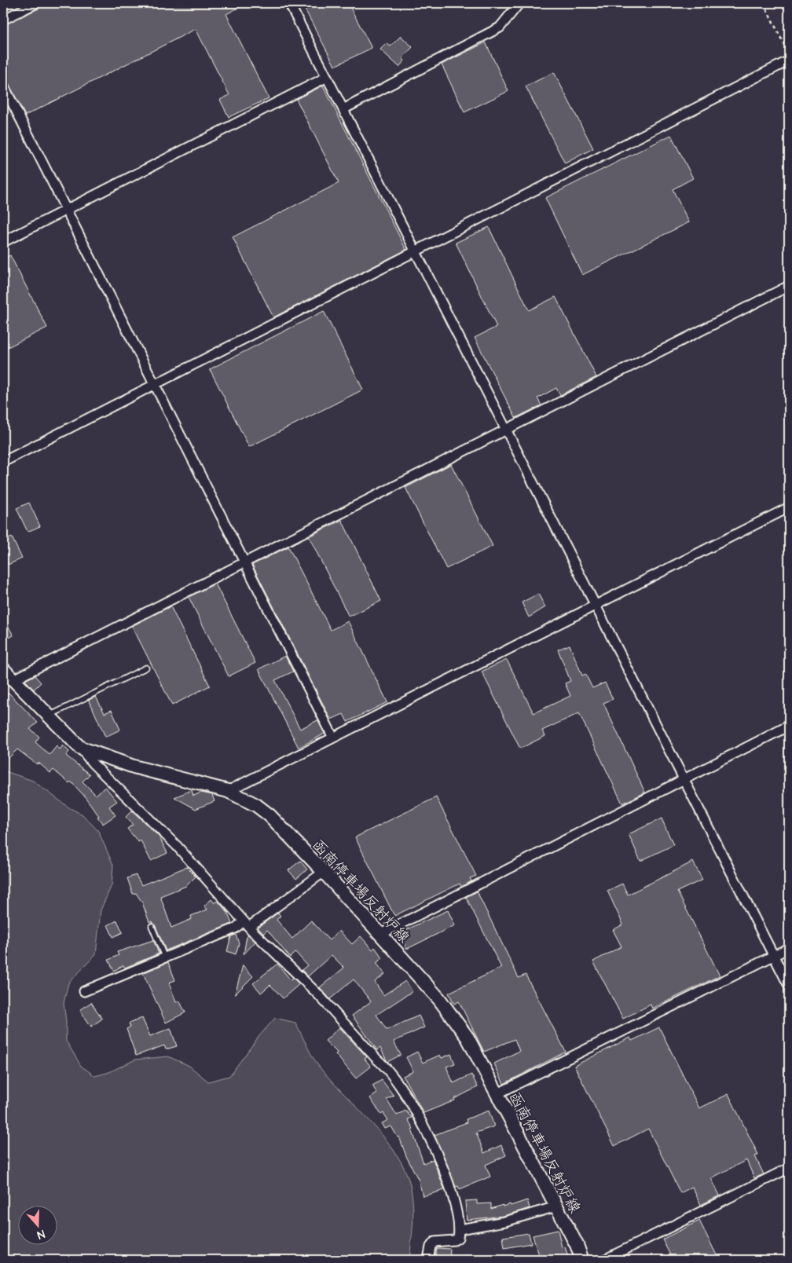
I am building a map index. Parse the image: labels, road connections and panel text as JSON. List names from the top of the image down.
{
  "streets": {
    "main road": ["函南停車場反射炉線"]
  },
  "north": "bottom"
}
